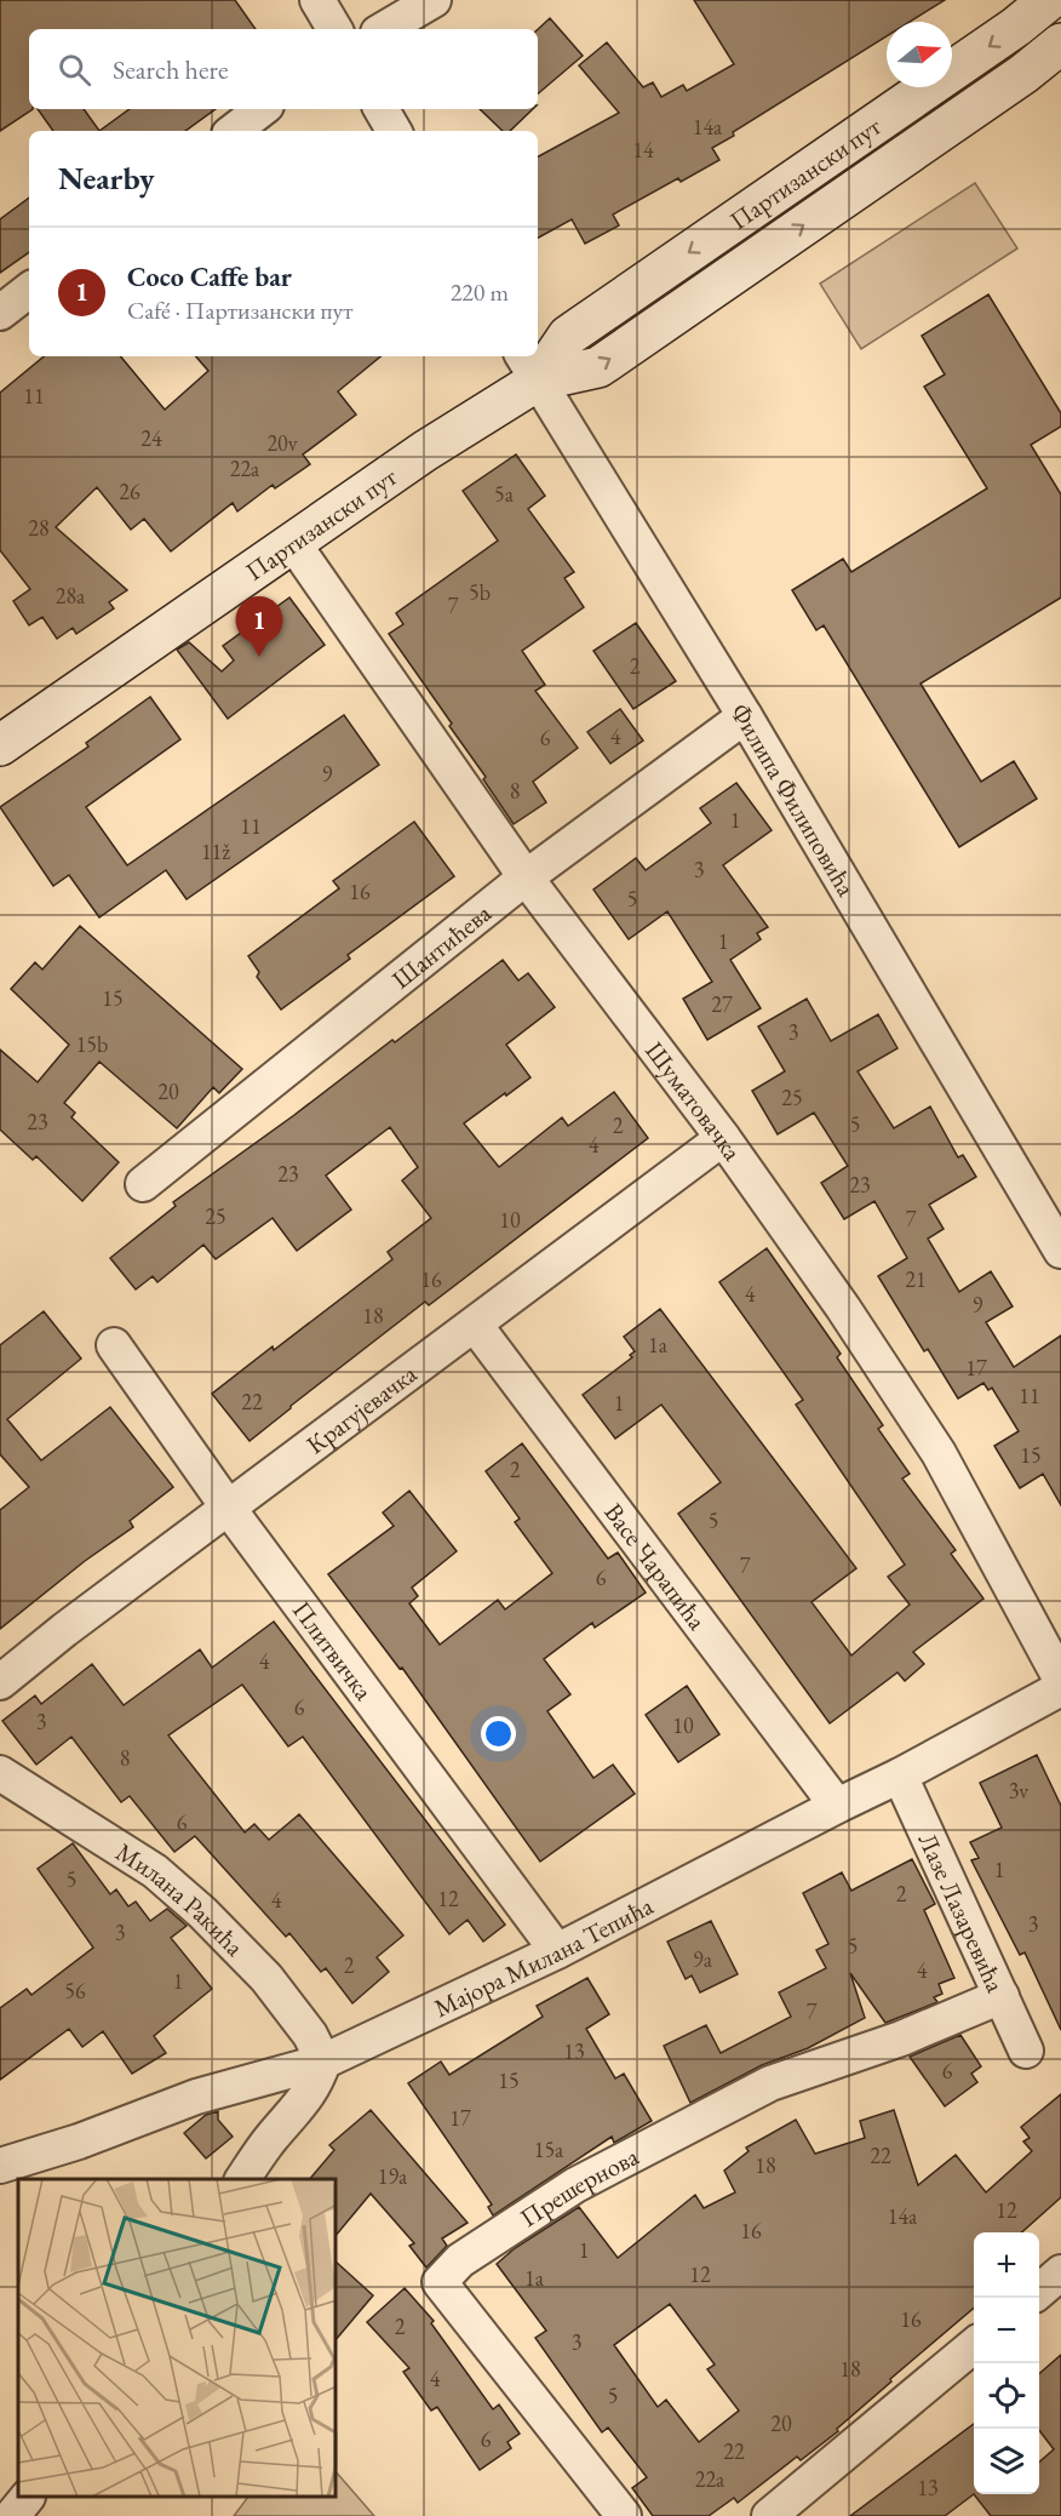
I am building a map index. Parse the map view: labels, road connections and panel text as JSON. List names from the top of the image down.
{
  "streets": {
    "main road": ["Партизански пут"],
    "street": [
      "Филипа Филиповића",
      "Шантићева",
      "Шуматовачка",
      "Крагујевачка",
      "Васе Чарапића",
      "Плитвичка",
      "Милана Ракића",
      "Лазе Лазаревића",
      "Мајора Милана Тепића",
      "Прешернова"
    ]
  },
  "crossings": [
    ["Партизански пут", "Филипа Филиповића"],
    ["Партизански пут", "Шуматовачка"],
    ["Филипа Филиповића", "Шантићева"],
    ["Шантићева", "Шуматовачка"],
    ["Шуматовачка", "Крагујевачка"],
    ["Крагујевачка", "Васе Чарапића"],
    ["Крагујевачка", "Плитвичка"],
    ["Васе Чарапића", "Мајора Милана Тепића"],
    ["Плитвичка", "Мајора Милана Тепића"],
    ["Милана Ракића", "Мајора Милана Тепића"],
    ["Лазе Лазаревића", "Мајора Милана Тепића"],
    ["Лазе Лазаревића", "Прешернова"]
  ],
  "house_numbers": [
    "14a",
    "14",
    "11",
    "24",
    "20v",
    "22a",
    "26",
    "5a",
    "28",
    "5b",
    "28a",
    "7",
    "2",
    "4",
    "6",
    "9",
    "8",
    "1",
    "11",
    "11ž",
    "3",
    "16",
    "5",
    "1",
    "15",
    "27",
    "3",
    "15b",
    "20",
    "25",
    "23",
    "5",
    "2",
    "4",
    "23",
    "23",
    "25",
    "7",
    "10",
    "16",
    "21",
    "4",
    "9",
    "18",
    "1a",
    "17",
    "11",
    "22",
    "1",
    "15",
    "2",
    "5",
    "7",
    "6",
    "4",
    "6",
    "3",
    "10",
    "8",
    "3v",
    "6",
    "1",
    "5",
    "2",
    "12",
    "4",
    "3",
    "3",
    "5",
    "9a",
    "2",
    "4",
    "1",
    "56",
    "7",
    "13",
    "6",
    "15",
    "17",
    "15a",
    "22",
    "18",
    "19a",
    "12",
    "14a",
    "16",
    "1",
    "12",
    "1a",
    "16",
    "2",
    "3",
    "18",
    "4",
    "5",
    "20",
    "6",
    "22",
    "22a",
    "13"
  ],
  "north": "right",
  "page": {
    "search": "Search here",
    "heading": "Nearby",
    "list": [
      {
        "mark": "1",
        "name": "Coco Caffe bar",
        "note": "Café · Партизански пут",
        "value": "220 m"
      }
    ],
    "pins": "1",
    "map_buttons": ["+", "−"]
  }
}
